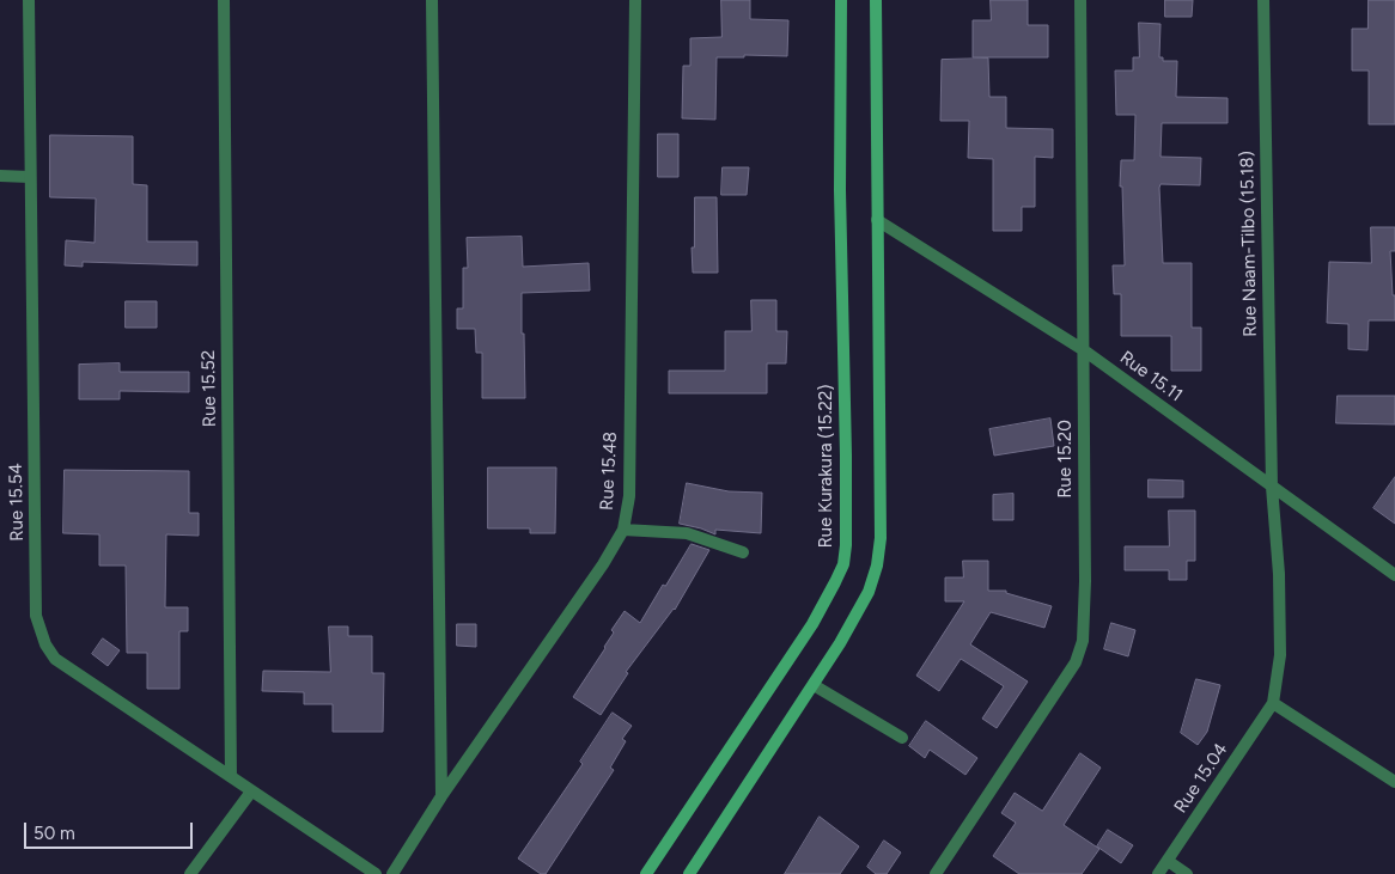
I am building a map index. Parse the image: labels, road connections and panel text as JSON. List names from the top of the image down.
{
  "streets": {
    "main road": ["Rue Kurakura (15.22)"],
    "street": [
      "Rue Naam-Tilbo (15.18)",
      "Rue 15.11",
      "Rue 15.52",
      "Rue 15.20",
      "Rue 15.48",
      "Rue 15.54",
      "Rue 15.04"
    ]
  },
  "crossings": [
    ["Rue Naam-Tilbo (15.18)", "Rue 15.11"],
    ["Rue Naam-Tilbo (15.18)", "Rue 15.04"],
    ["Rue 15.11", "Rue 15.20"],
    ["Rue 15.52", "Rue 15.54"]
  ],
  "scale_bar": "50 m"
}
